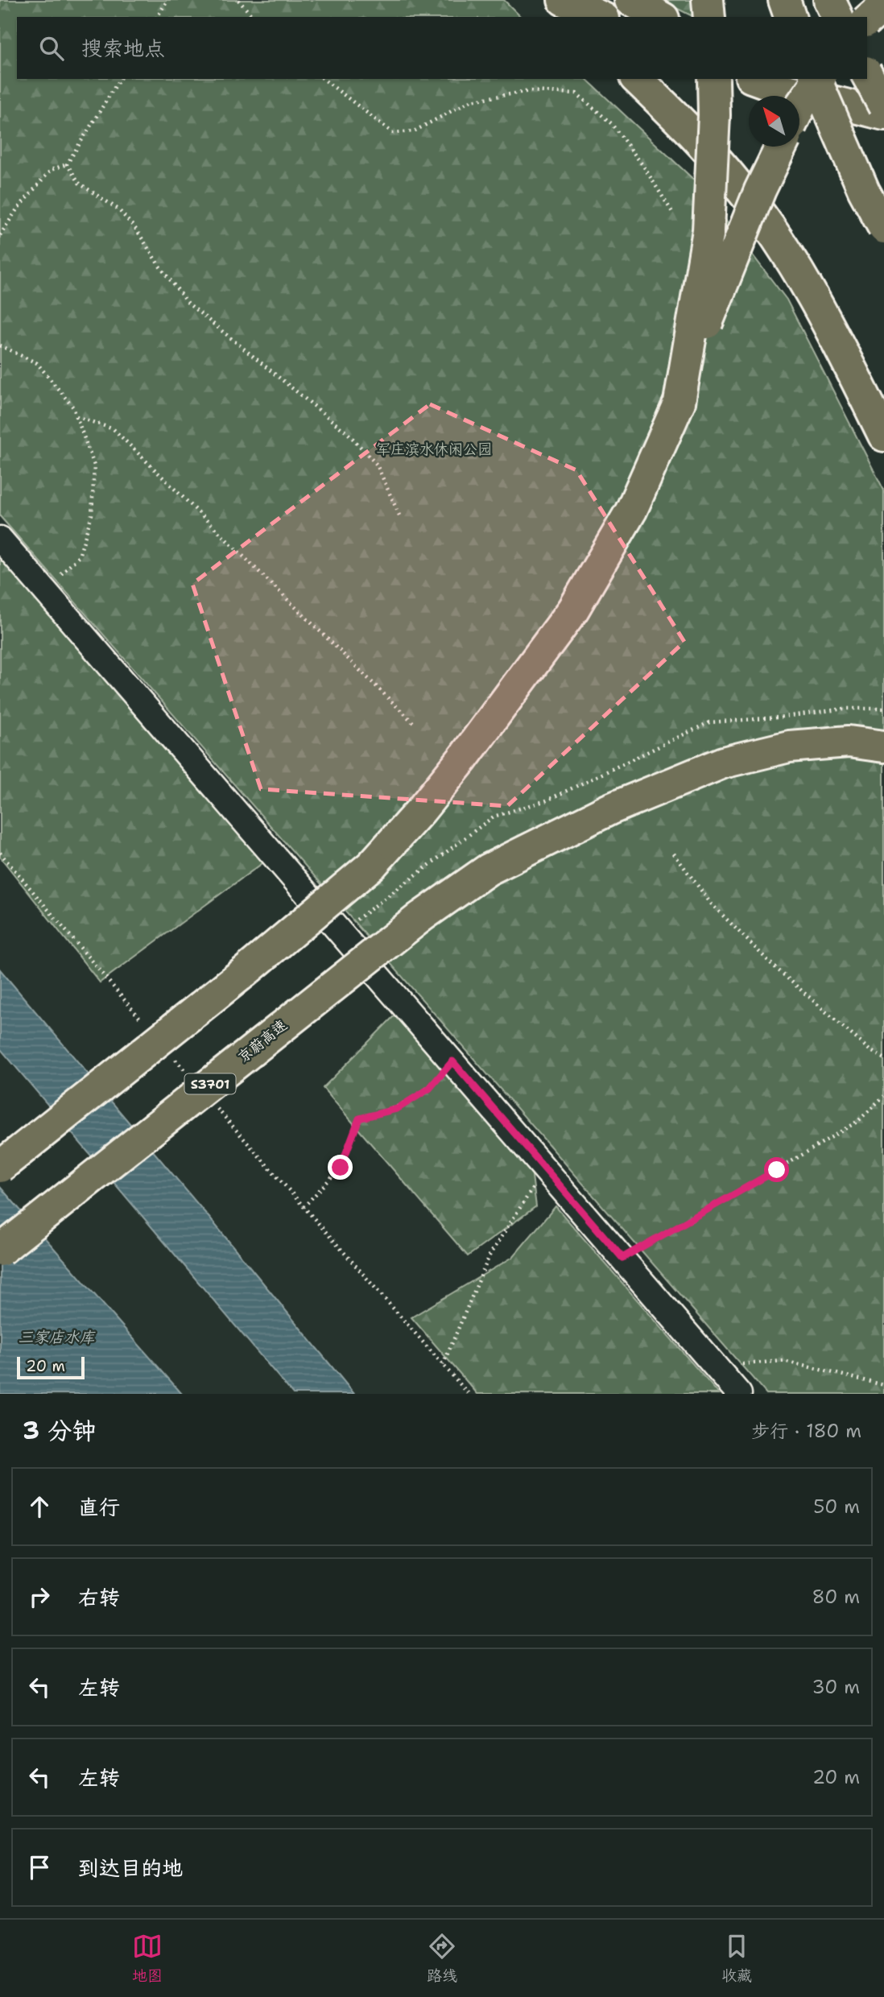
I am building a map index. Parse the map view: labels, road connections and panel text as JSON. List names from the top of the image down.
{
  "streets": {
    "highway": ["京蔚高速", "S3701"]
  },
  "water": ["三家店水库"],
  "parks": ["军庄滨水休闲公园"],
  "scale_bar": "20 m",
  "north": "top left",
  "page": {
    "search": "搜索地点",
    "scale": "20 m",
    "heading": ["3 分钟", "步行 · 180 m"],
    "list": [
      ["直行", "50 m"],
      ["右转", "80 m"],
      ["左转", "30 m"],
      ["左转", "20 m"],
      "到达目的地"
    ],
    "nav": ["地图", "路线", "收藏"]
  }
}
